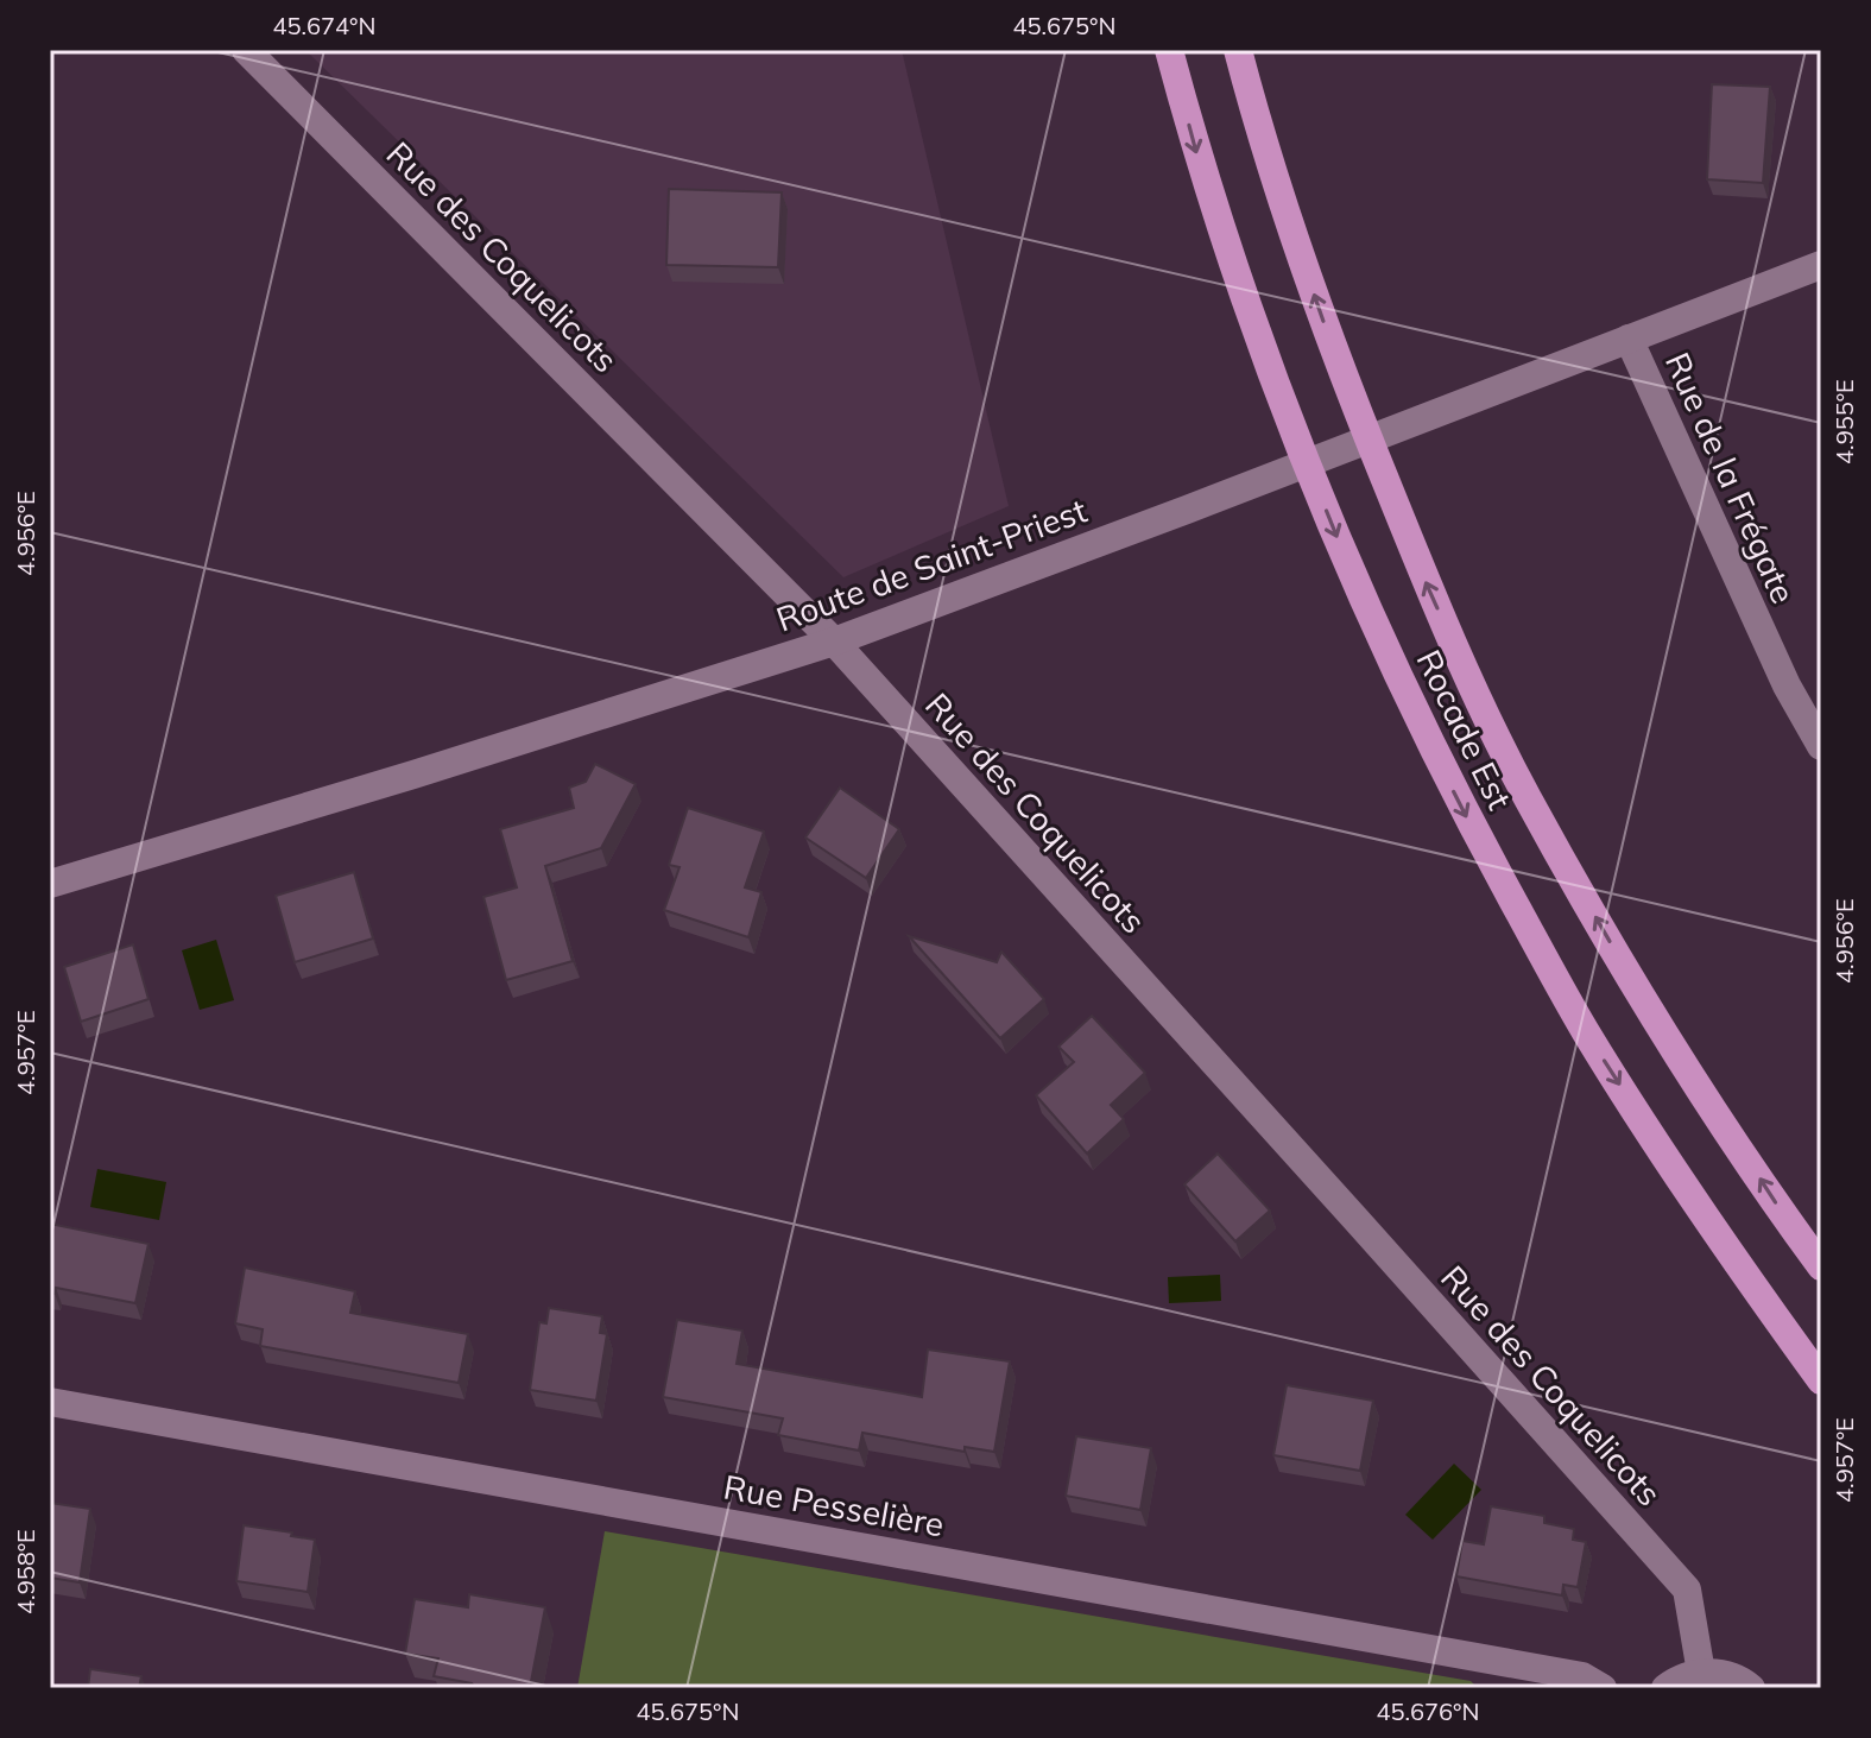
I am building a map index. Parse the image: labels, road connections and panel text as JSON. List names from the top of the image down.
{
  "streets": {
    "highway": ["Rocade Est"],
    "street": [
      "Rue des Coquelicots",
      "Rue de la Frégate",
      "Route de Saint-Priest",
      "Rue Pesselière"
    ]
  },
  "crossings": [
    ["Rue des Coquelicots", "Route de Saint-Priest"],
    ["Rue de la Frégate", "Route de Saint-Priest"]
  ],
  "coordinates": [
    "45.674°N",
    "45.675°N",
    "4.955°E",
    "4.956°E",
    "4.957°E",
    "4.958°E",
    "45.676°N"
  ]
}
